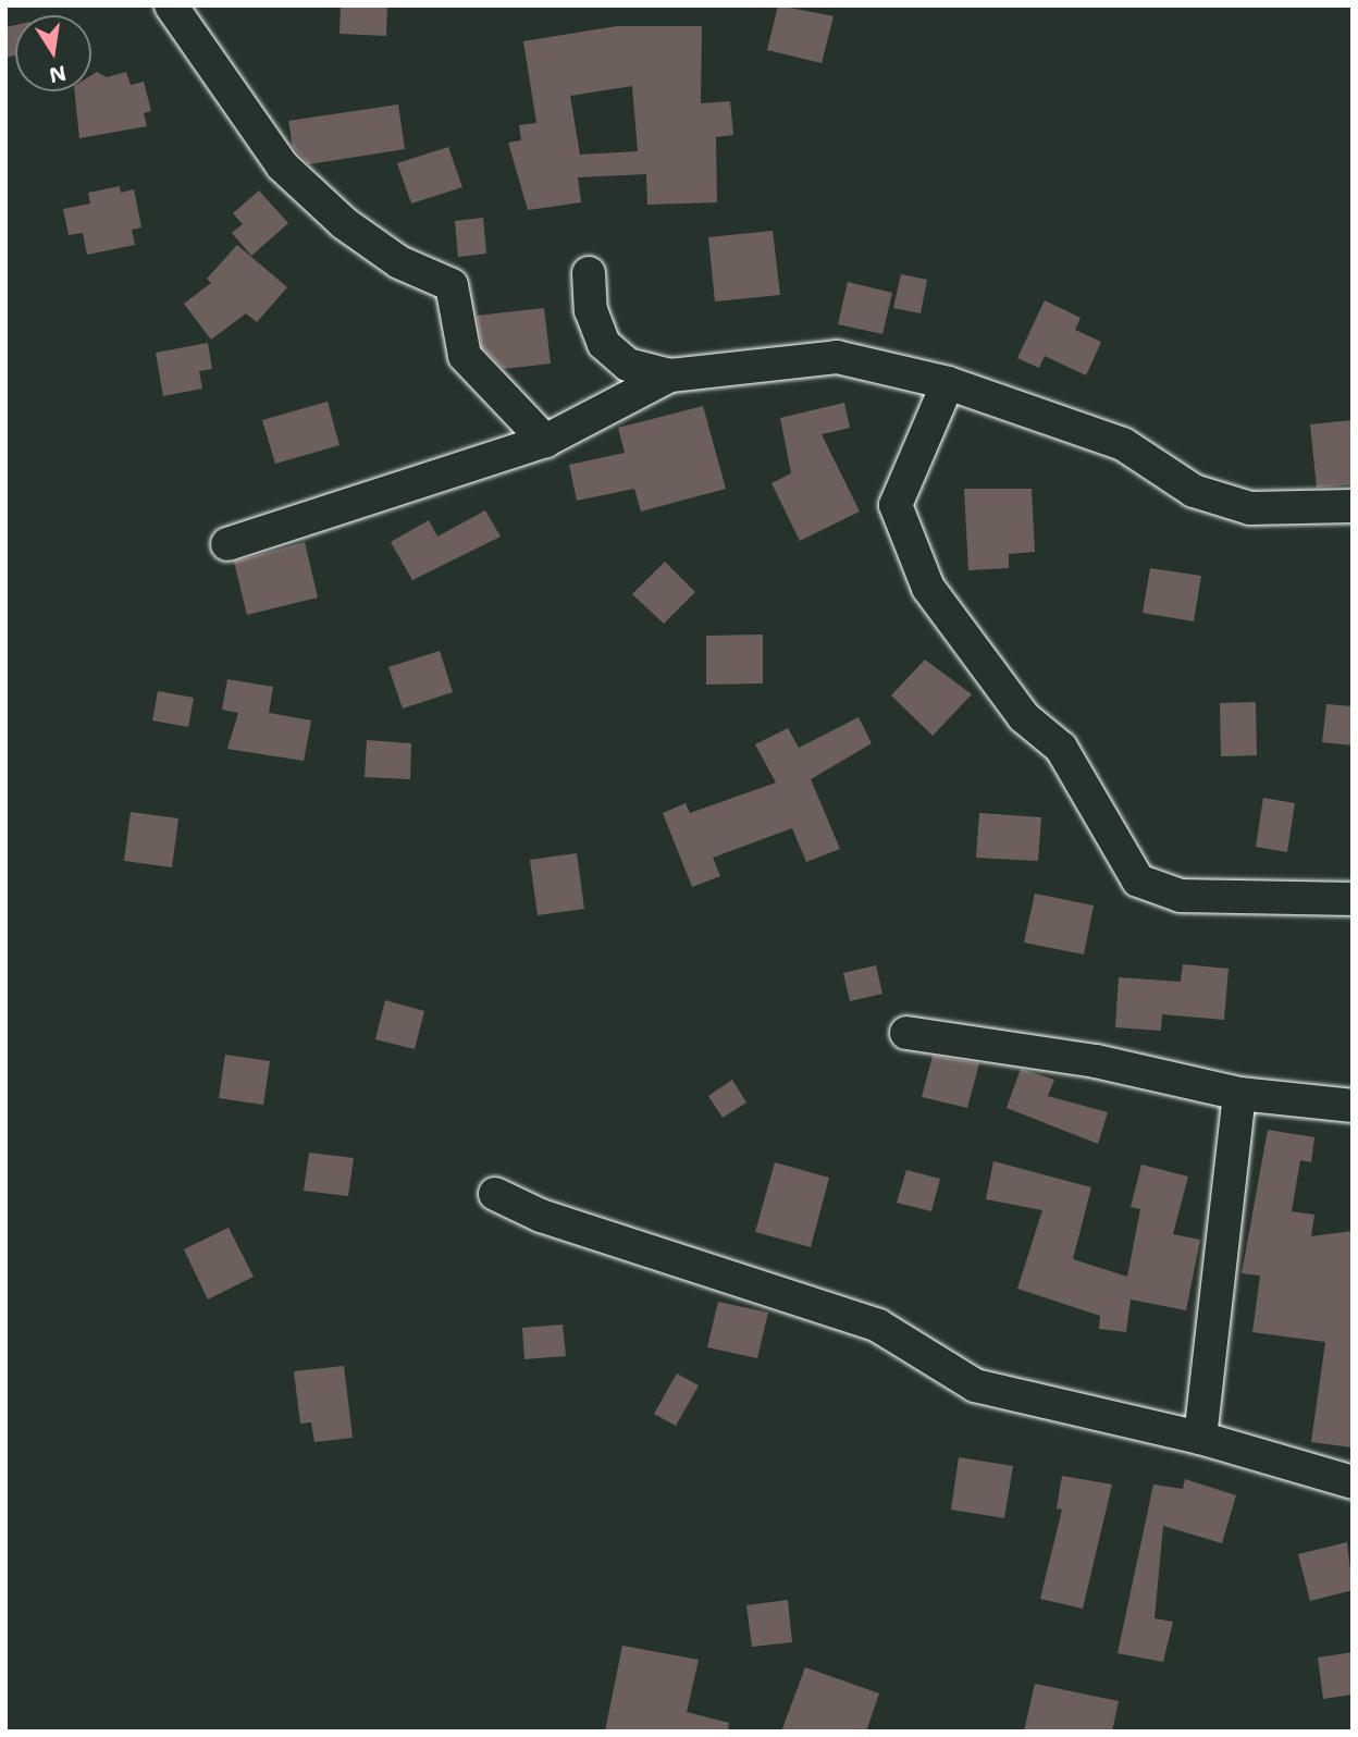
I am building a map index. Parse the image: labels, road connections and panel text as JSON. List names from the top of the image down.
{
  "north": "bottom"
}
